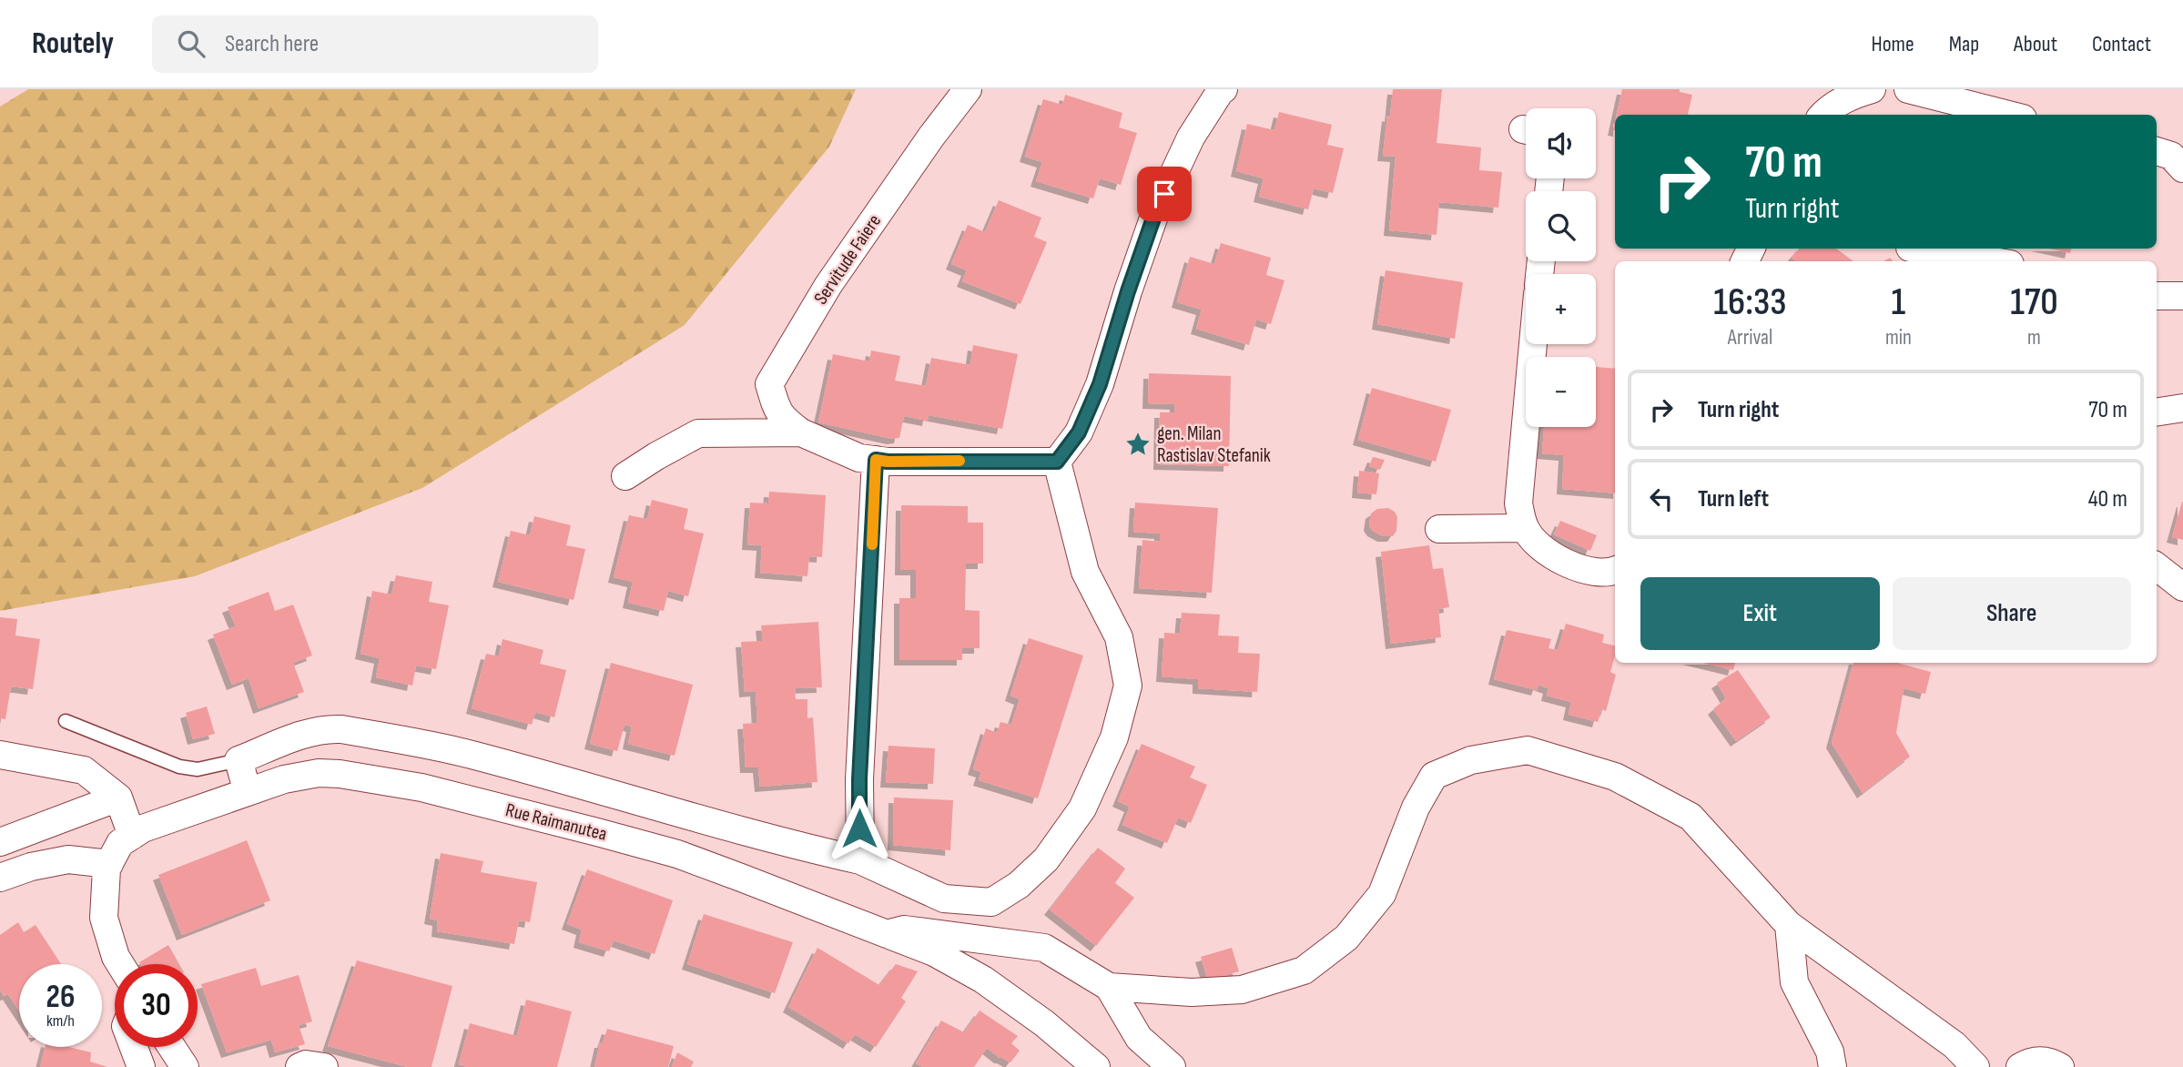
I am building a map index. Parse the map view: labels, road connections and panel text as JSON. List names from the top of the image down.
{
  "streets": {
    "street": ["Servitude Faiere", "Rue Raimanutea"]
  },
  "places": {
    "place": ["gen. Milan Rastislav Stefanik"]
  },
  "page": {
    "header": "Routely",
    "search": "Search here",
    "nav": [
      "Home",
      "Map",
      "About",
      "Contact"
    ],
    "map_buttons": ["+", "−"],
    "turn": ["70 m", "Turn right"],
    "eta": [
      "16:33",
      "Arrival",
      "1",
      "min",
      "170",
      "m"
    ],
    "list": [
      {
        "name": "Turn right",
        "value": "70 m"
      },
      {
        "name": "Turn left",
        "value": "40 m"
      }
    ],
    "buttons": ["Exit", "Share"],
    "speed": "26 km/h",
    "limit": "30"
  }
}
